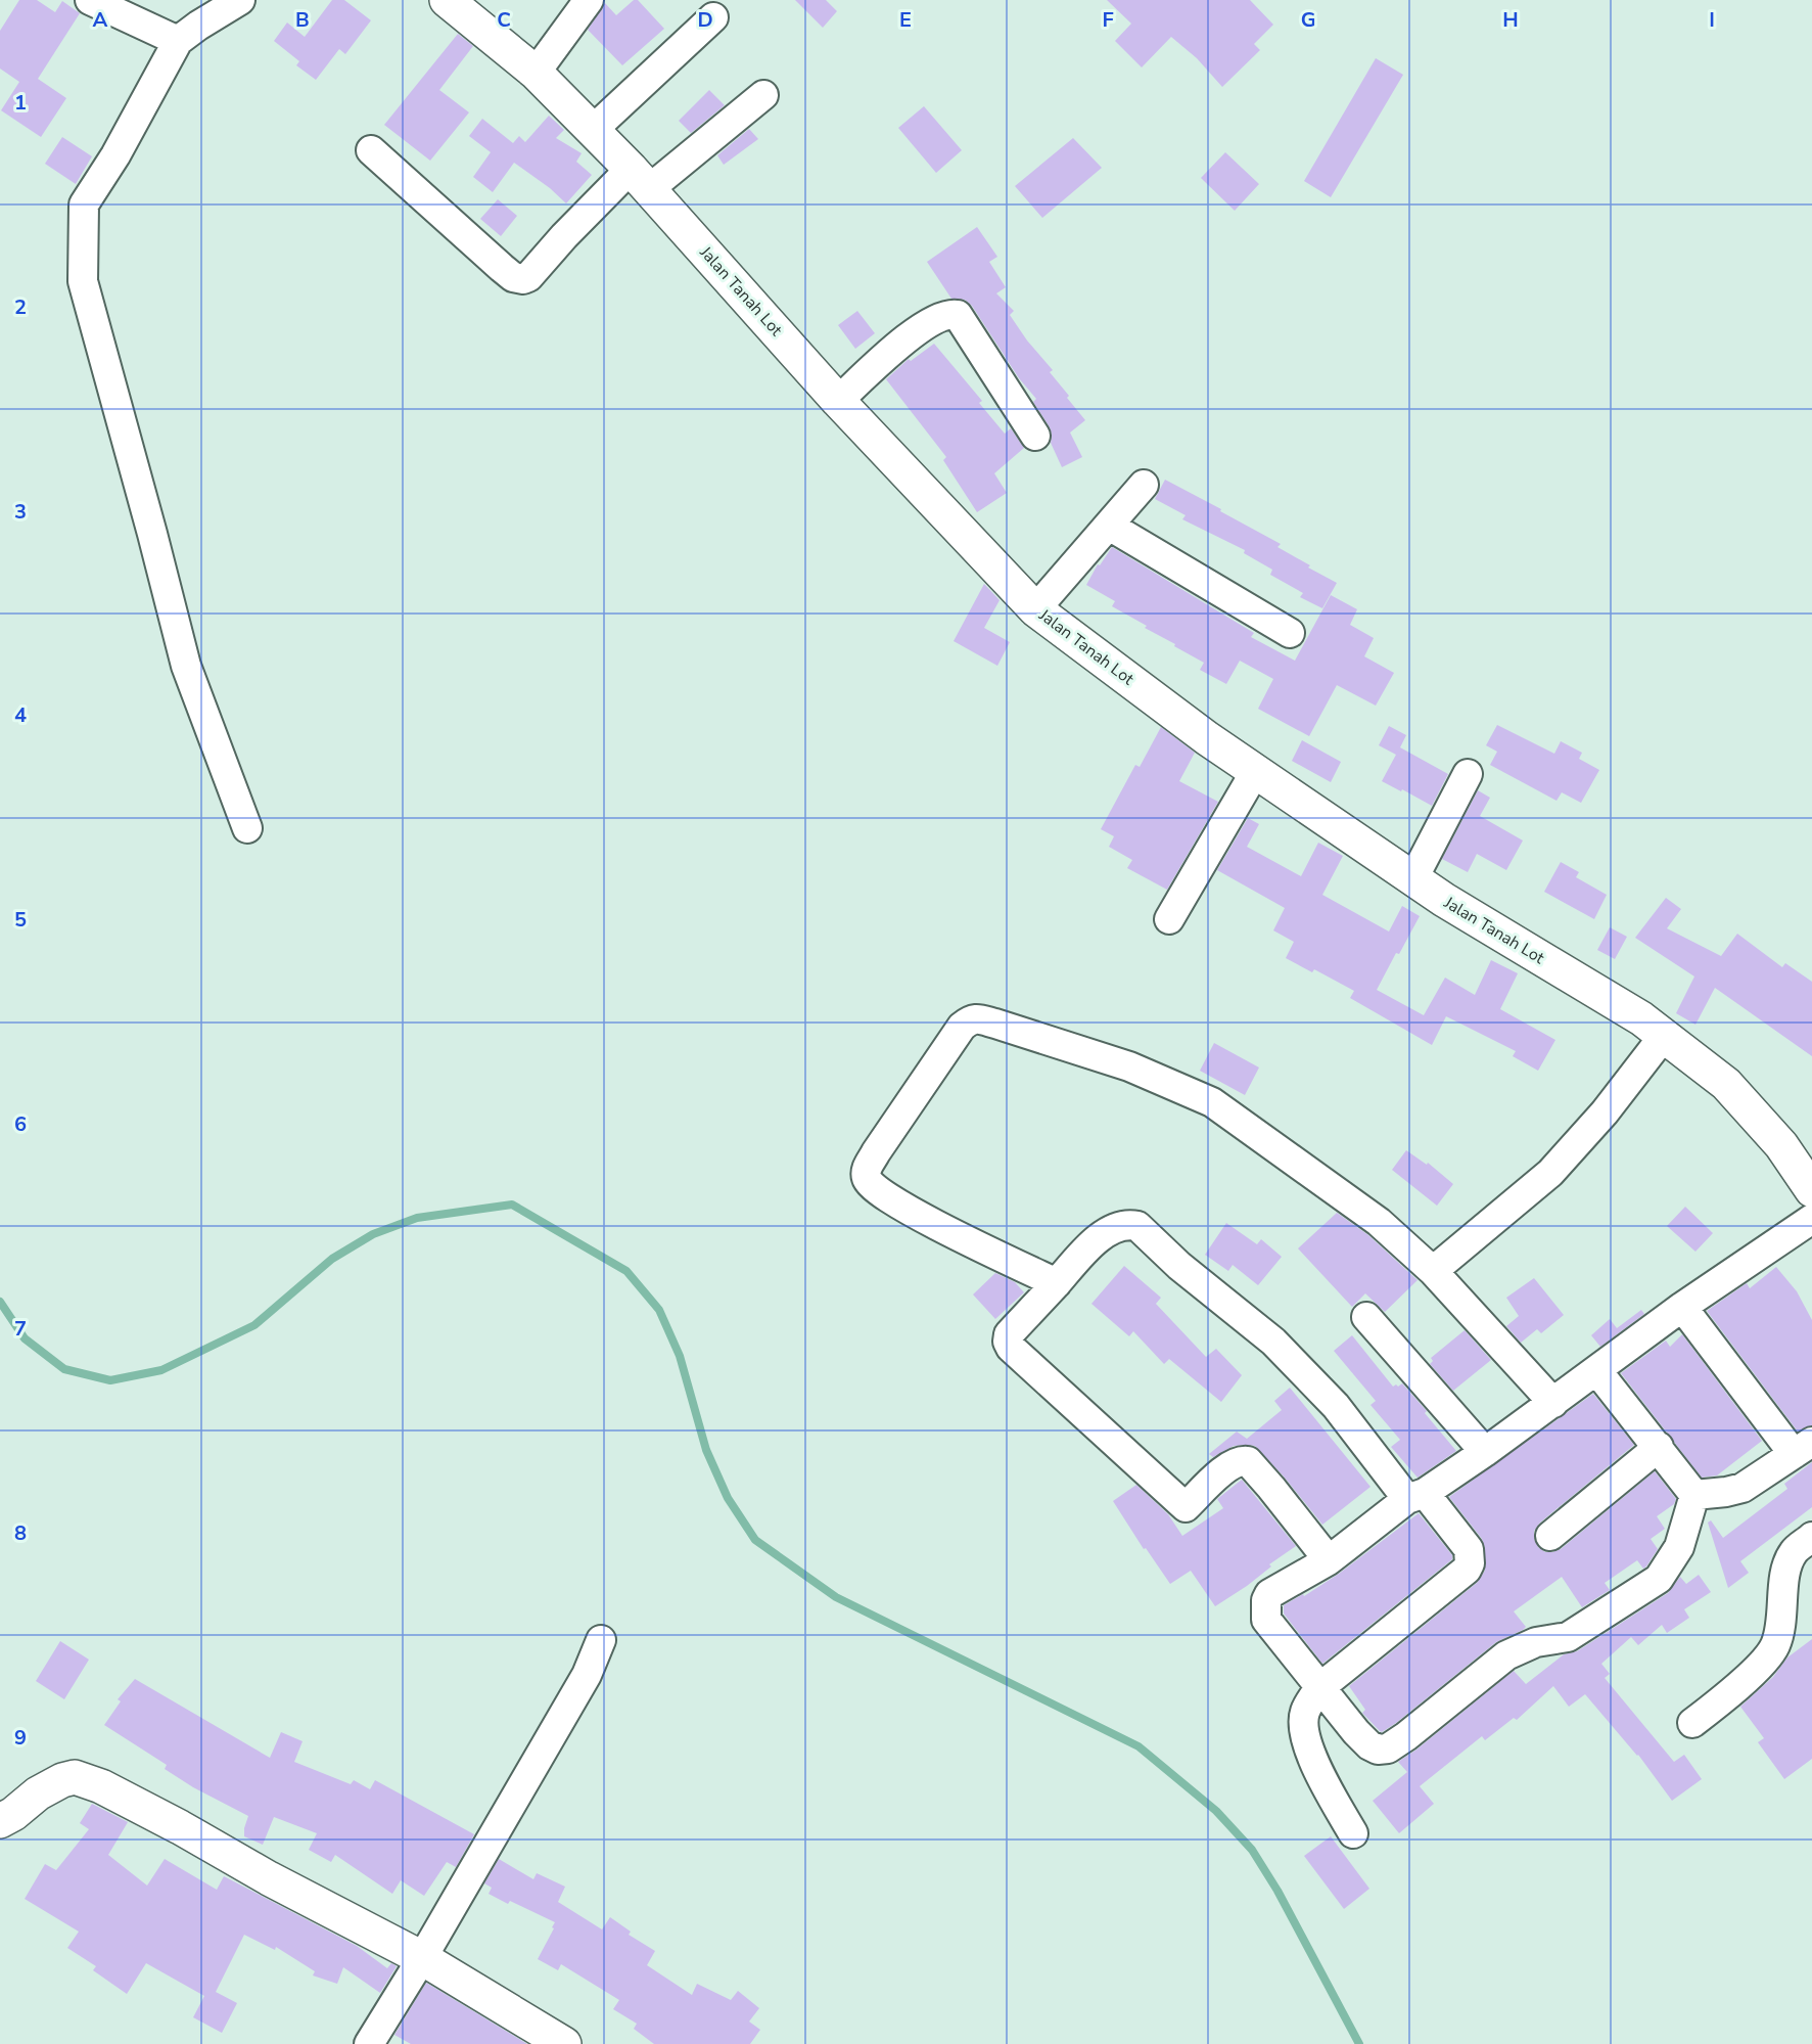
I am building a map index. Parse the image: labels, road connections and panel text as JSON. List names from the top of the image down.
{
  "streets": {
    "main road": ["Jalan Tanah Lot"]
  },
  "grid": {
    "columns": [
      "A",
      "B",
      "C",
      "D",
      "E",
      "F",
      "G",
      "H",
      "I"
    ],
    "rows": [
      "1",
      "2",
      "3",
      "4",
      "5",
      "6",
      "7",
      "8",
      "9"
    ]
  }
}
